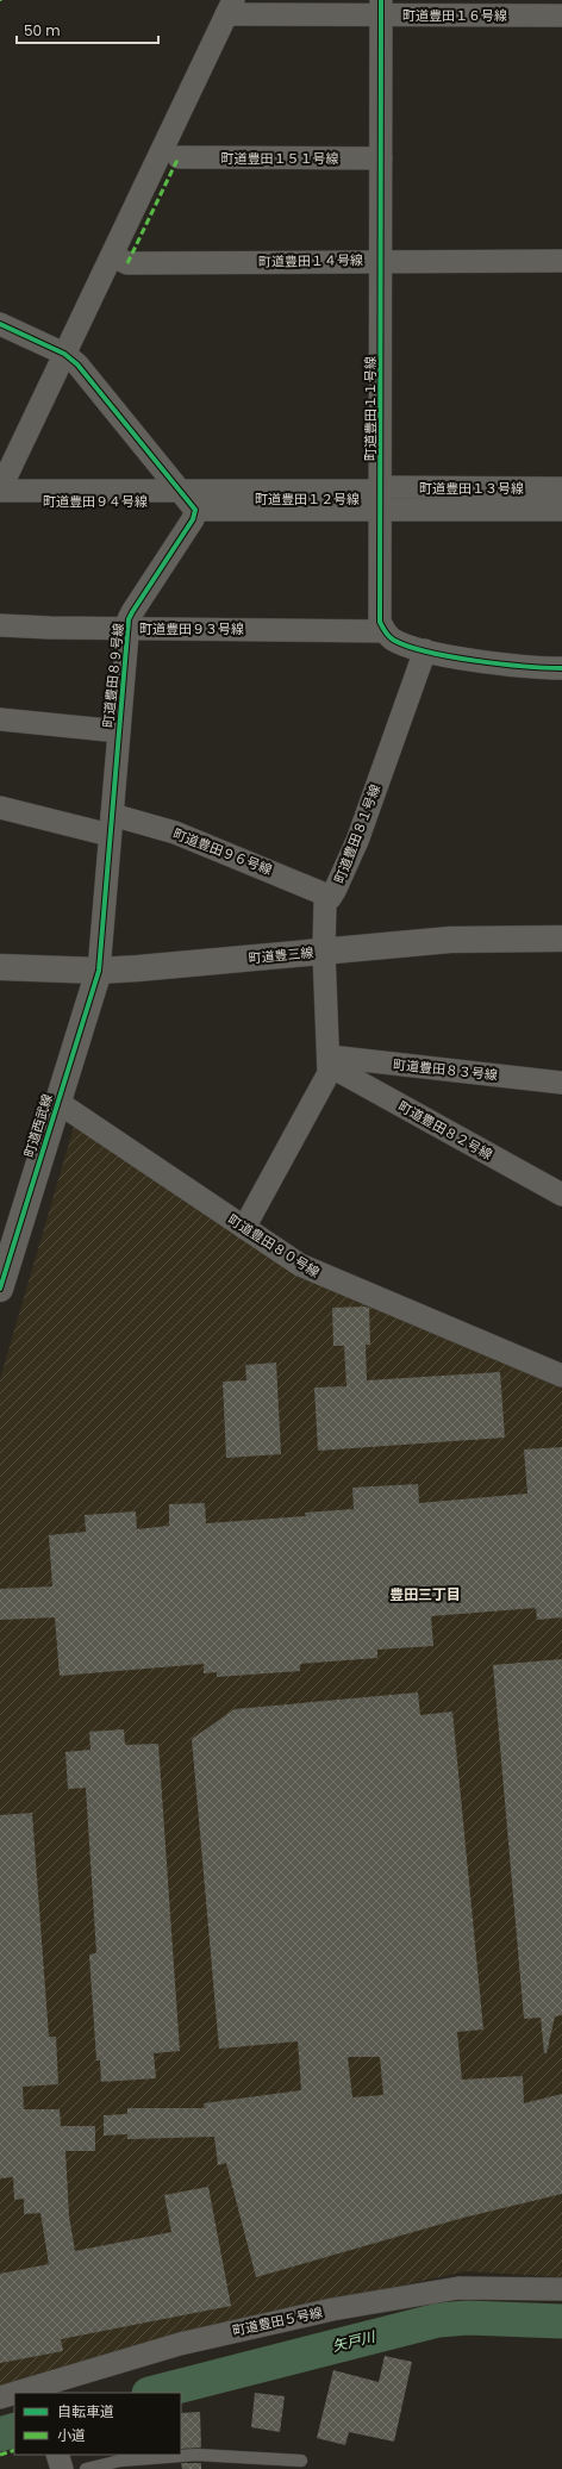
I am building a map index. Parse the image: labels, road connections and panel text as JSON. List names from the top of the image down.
{
  "streets": {
    "street": [
      "町道豊田１６号線",
      "町道豊田１５１号線",
      "町道豊田１４号線",
      "町道豊田１１号線",
      "町道豊田１３号線",
      "町道豊田１２号線",
      "町道豊田９４号線",
      "町道豊田９３号線",
      "町道豊田８９号線",
      "町道豊田８１号線",
      "町道豊田９６号線",
      "町道豊三線",
      "町道豊田８３号線",
      "町道西武線",
      "町道豊田８２号線",
      "町道豊田８０号線",
      "町道豊田５号線"
    ]
  },
  "crossings": [
    ["町道豊田１６号線", "町道豊田１１号線"],
    ["町道豊田１５１号線", "町道豊田１１号線"],
    ["町道豊田１４号線", "町道豊田１１号線"],
    ["町道豊田１１号線", "町道豊田１３号線"],
    ["町道豊田１１号線", "町道豊田１２号線"],
    ["町道豊田１１号線", "町道豊田９３号線"],
    ["町道豊田１３号線", "町道豊田１２号線"],
    ["町道豊田１２号線", "町道豊田９４号線"],
    ["町道豊田１２号線", "町道豊田８９号線"],
    ["町道豊田９４号線", "町道豊田８９号線"],
    ["町道豊田９３号線", "町道豊田８９号線"],
    ["町道豊田８９号線", "町道豊田９６号線"],
    ["町道豊田８９号線", "町道豊三線"],
    ["町道豊田８９号線", "町道西武線"],
    ["町道豊田８１号線", "町道豊田９６号線"],
    ["町道豊田８１号線", "町道豊三線"],
    ["町道豊田８１号線", "町道豊田８３号線"],
    ["町道豊田８１号線", "町道豊田８２号線"],
    ["町道豊田８１号線", "町道豊田８０号線"],
    ["町道豊三線", "町道西武線"],
    ["町道豊田８３号線", "町道豊田８２号線"],
    ["町道西武線", "町道豊田８０号線"]
  ],
  "districts": ["豊田三丁目"],
  "water": ["矢戸川"],
  "legend": ["自転車道", "小道"],
  "scale_bar": "50 m"
}
